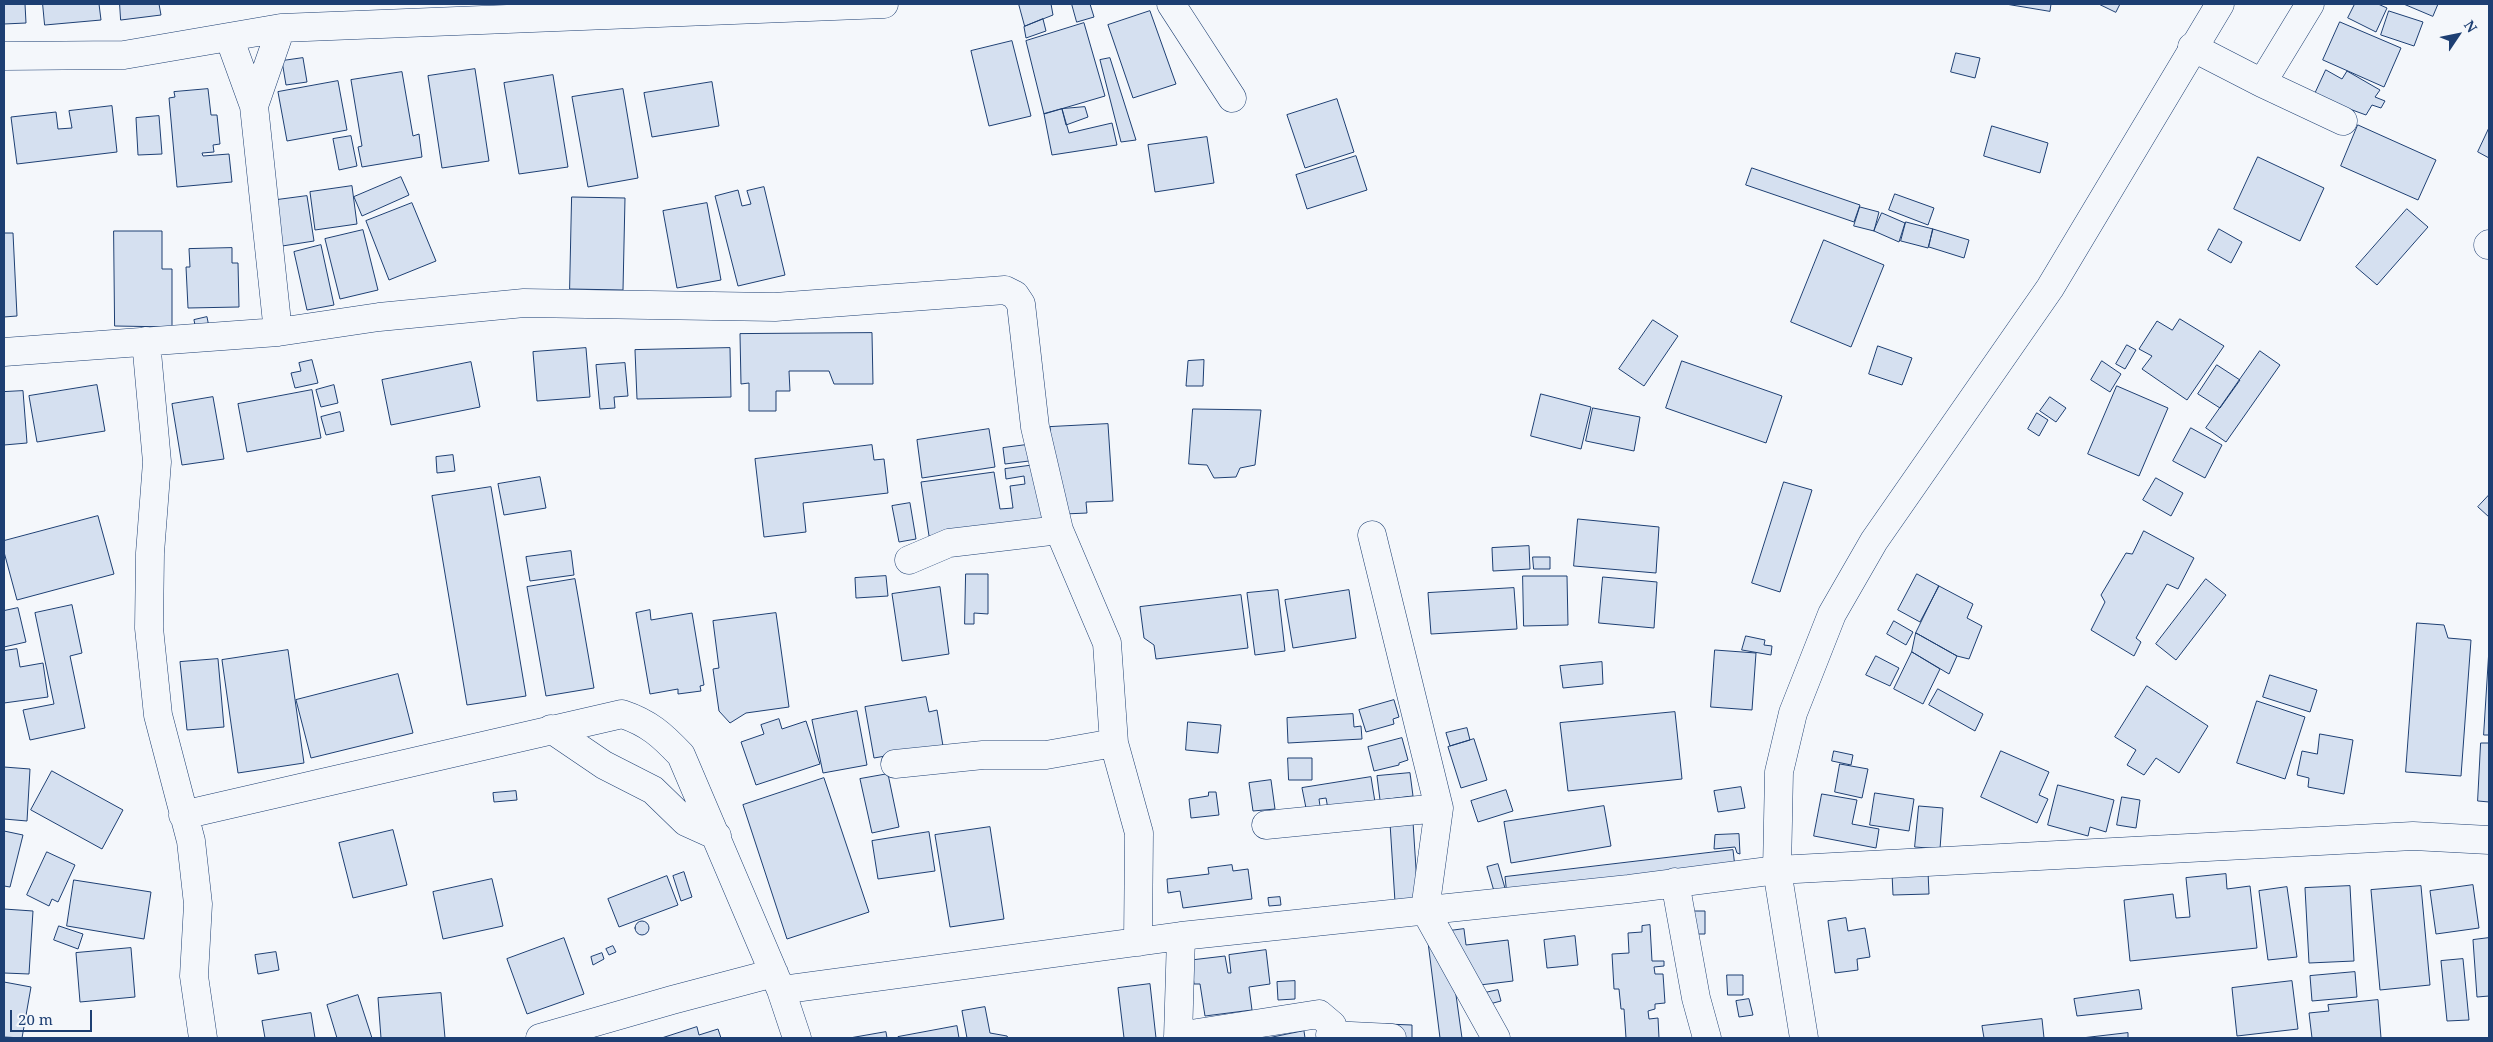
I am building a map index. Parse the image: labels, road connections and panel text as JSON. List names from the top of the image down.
{
  "scale_bar": "20 m",
  "north": "top right"
}
